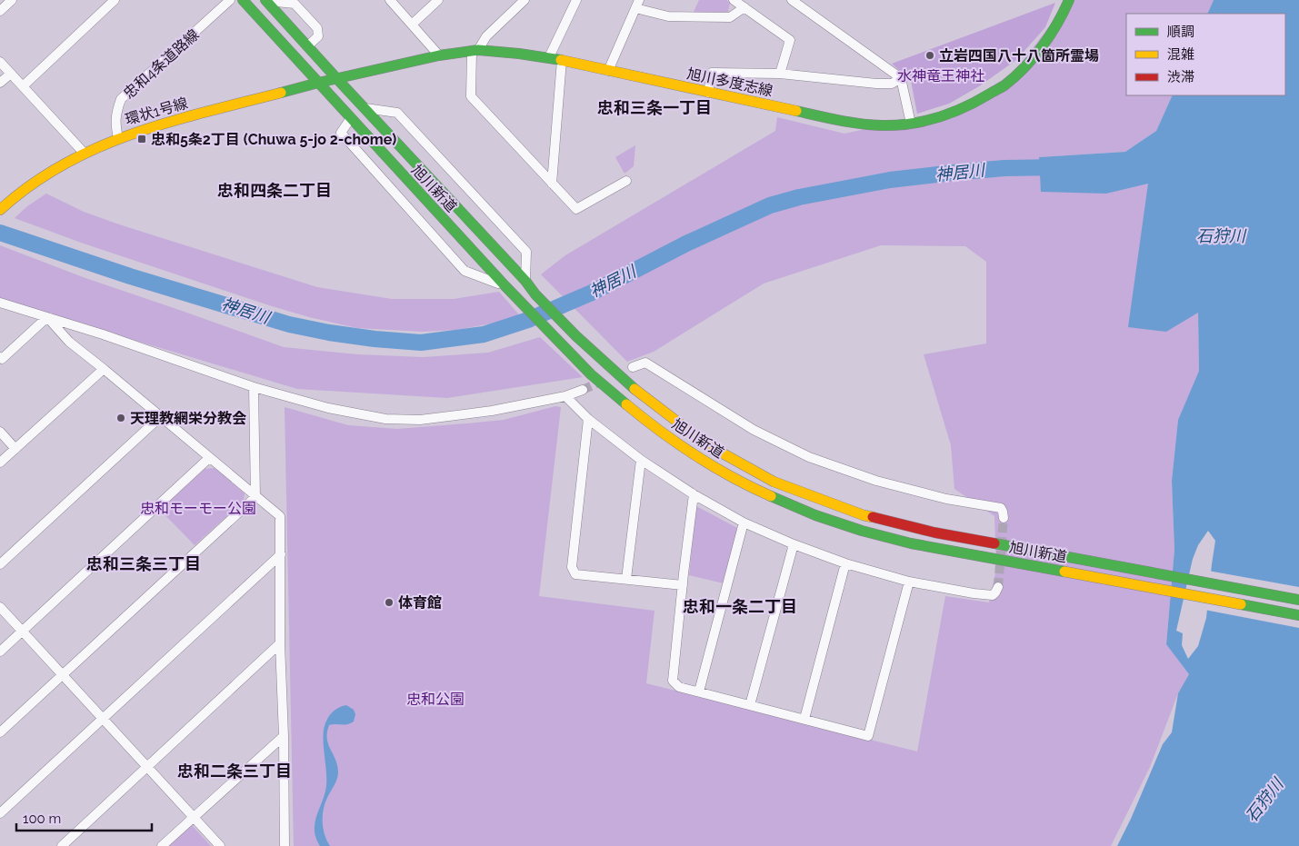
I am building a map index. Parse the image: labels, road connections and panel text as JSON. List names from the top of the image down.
{
  "streets": {
    "main road": ["旭川多度志線", "環状1号線", "旭川新道"],
    "street": ["忠和4条道路線"]
  },
  "crossings": [
    ["忠和4条道路線", "環状1号線"],
    ["旭川多度志線", "環状1号線"],
    ["旭川多度志線", "旭川新道"],
    ["環状1号線", "旭川新道"]
  ],
  "districts": [
    "忠和三条一丁目",
    "忠和四条二丁目",
    "忠和三条三丁目",
    "忠和一条二丁目",
    "忠和二条三丁目"
  ],
  "water": ["神居川", "石狩川"],
  "parks": ["水神竜王神社", "忠和モーモー公園", "忠和公園"],
  "places": {
    "other": ["立岩四国八十八箇所霊場", "天理教網栄分教会", "体育館"],
    "transit": ["忠和5条2丁目 (Chuwa 5-jo 2-chome)"]
  },
  "legend": ["順調", "混雑", "渋滞"],
  "scale_bar": "100 m"
}
